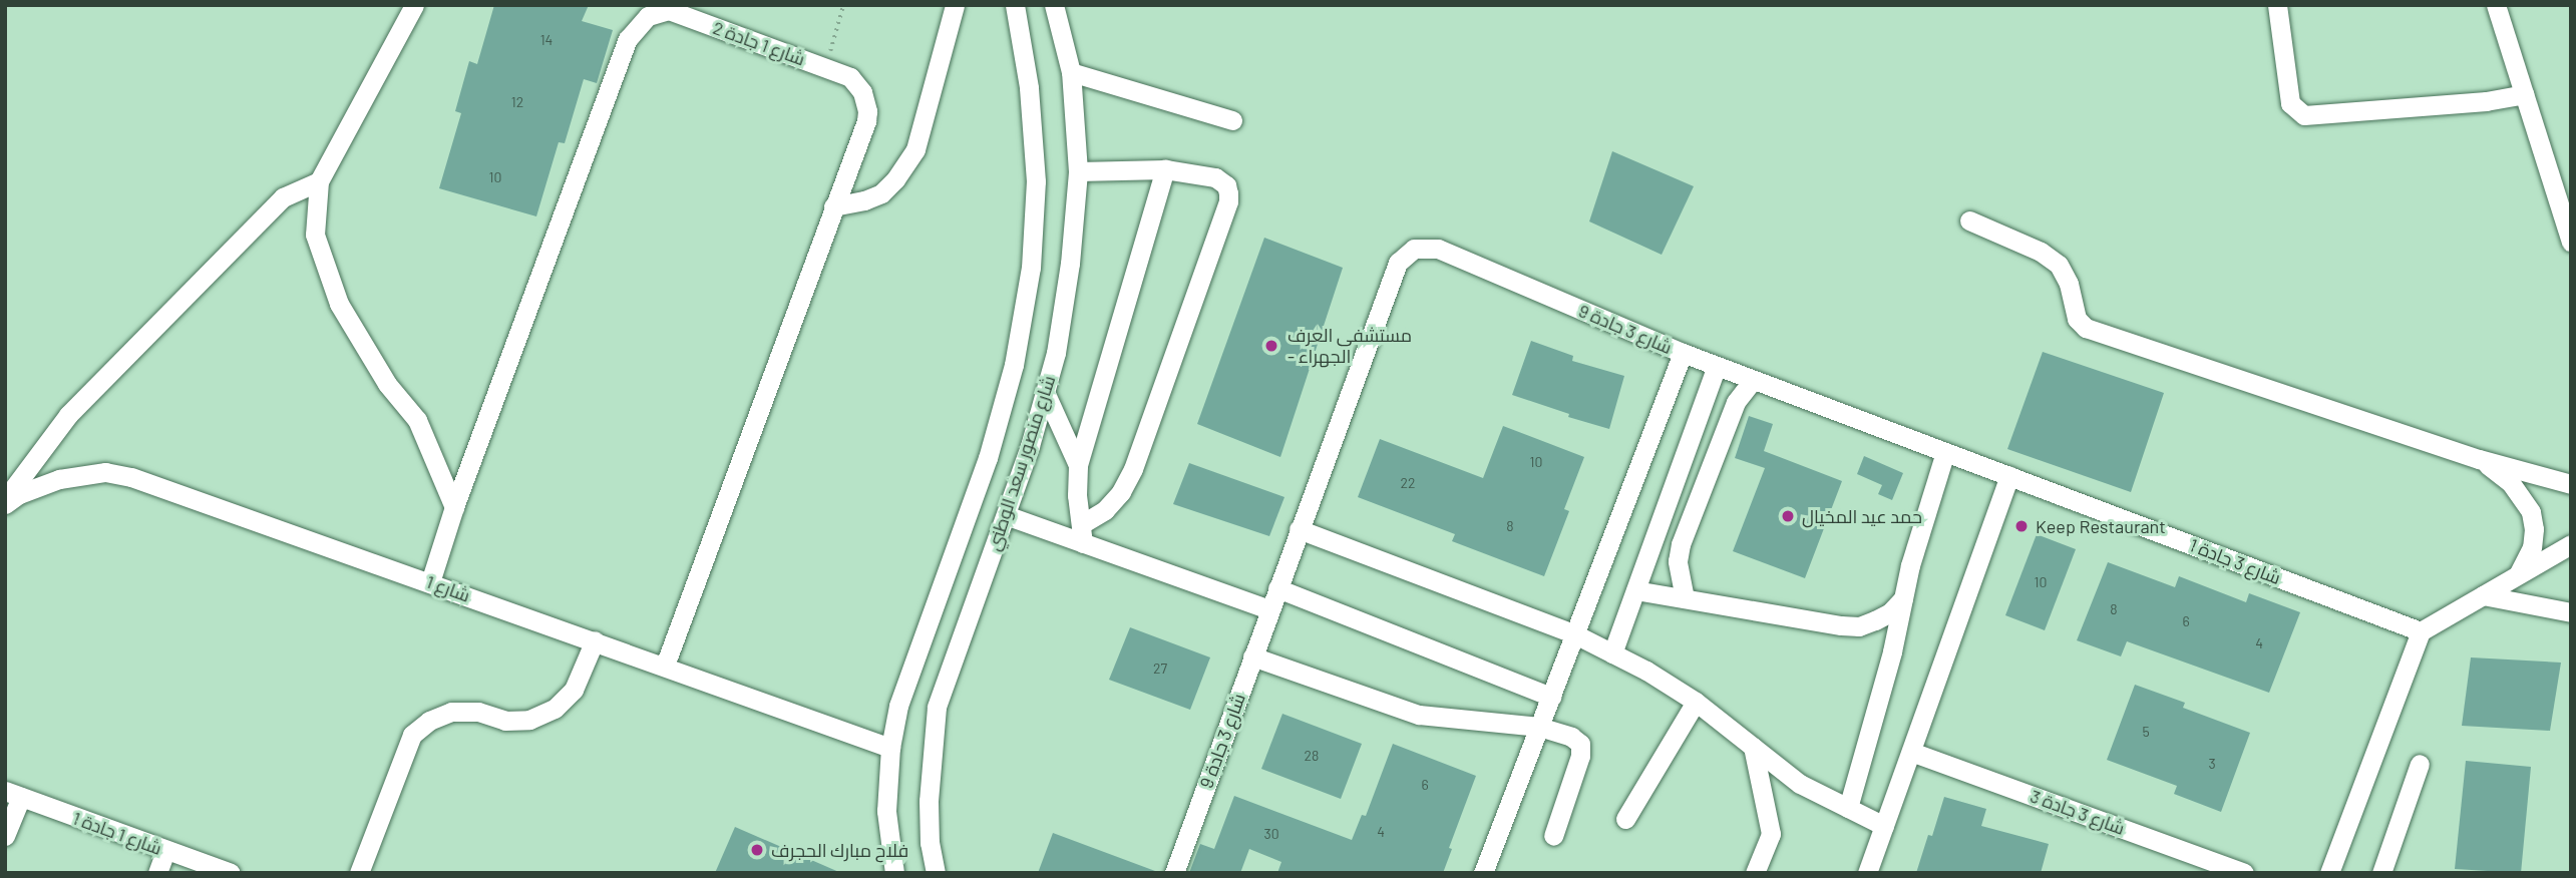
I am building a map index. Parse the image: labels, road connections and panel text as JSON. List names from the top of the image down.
{
  "streets": {
    "street": [
      "شارع 1 جادة 2",
      "شارع 3 جادة 9",
      "شارع منصور سعد الوطني",
      "شارع 3 جادة 1",
      "شارع 1",
      "شارع 3 جادة 3",
      "شارع 1 جادة 1"
    ]
  },
  "crossings": [
    ["شارع 1 جادة 2", "شارع 1"],
    ["شارع 3 جادة 9", "شارع 3 جادة 1"],
    ["شارع منصور سعد الوطني", "شارع 1"]
  ],
  "places": [
    "مستشفى العرف - الجهراء",
    "حمد عيد المخيال",
    "Keep Restaurant",
    "فلاح مبارك الحجرف"
  ],
  "house_numbers": [
    "14",
    "12",
    "10",
    "10",
    "22",
    "8",
    "10",
    "8",
    "6",
    "4",
    "27",
    "5",
    "28",
    "3",
    "6",
    "4",
    "30"
  ]
}
